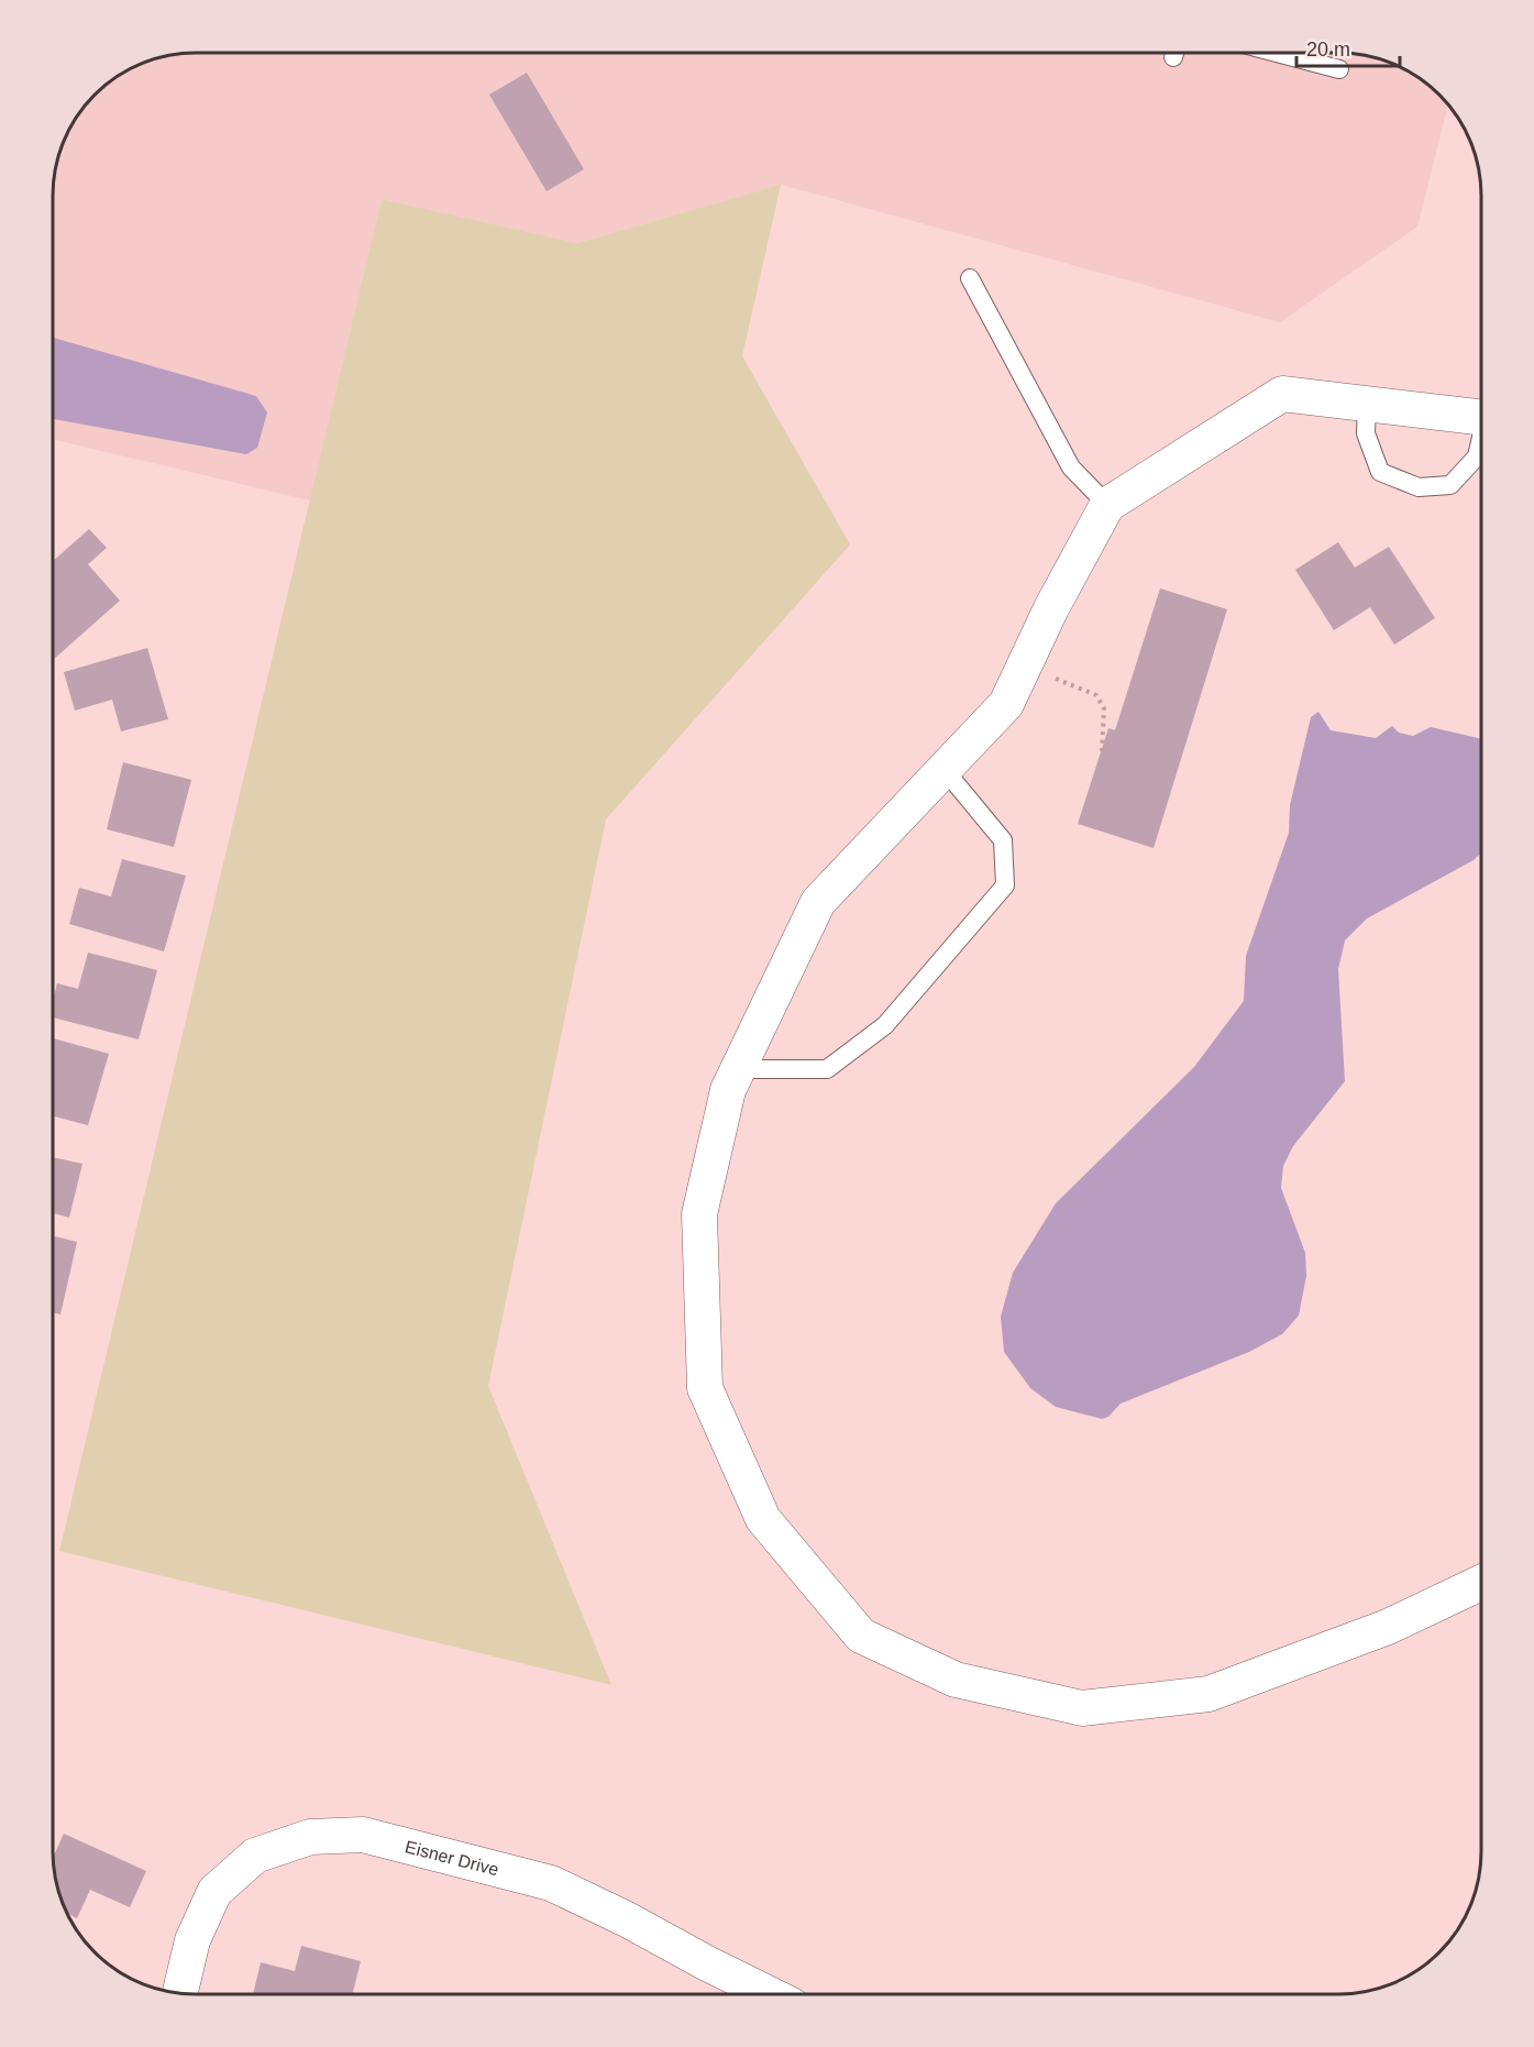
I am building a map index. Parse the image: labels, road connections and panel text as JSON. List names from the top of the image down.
{
  "streets": {
    "street": ["Eisner Drive"]
  },
  "scale_bar": "20 m"
}
